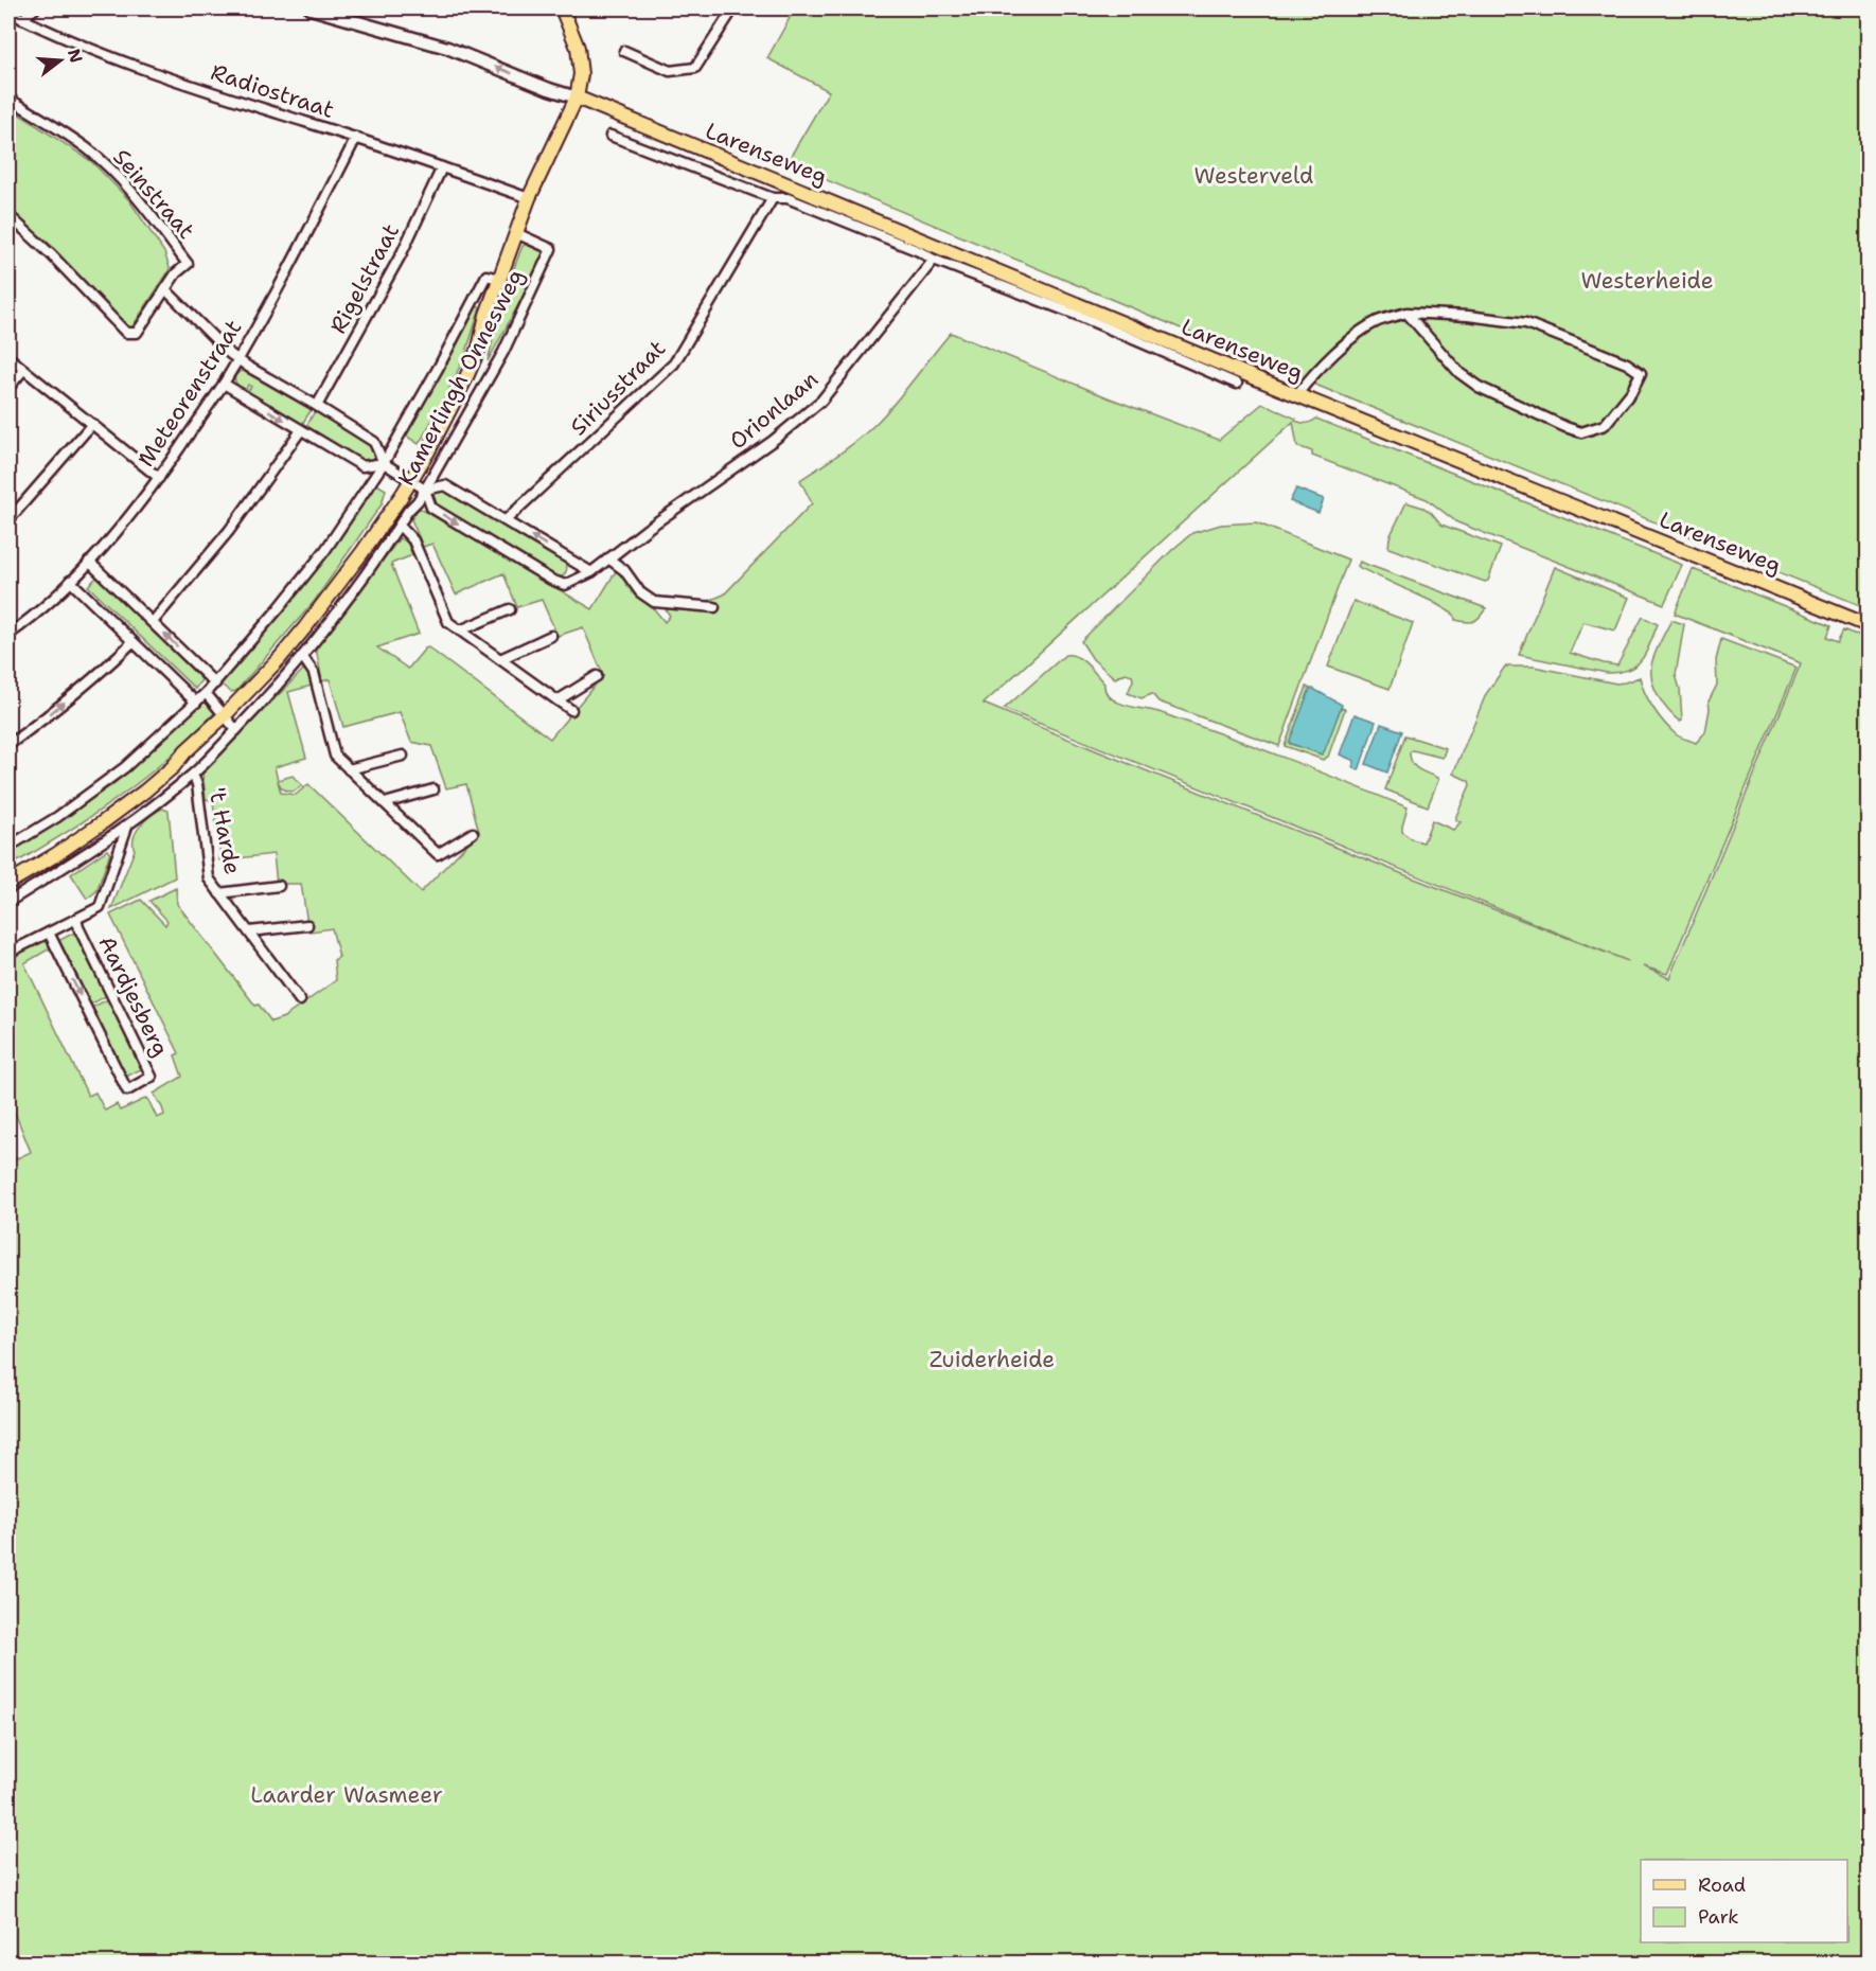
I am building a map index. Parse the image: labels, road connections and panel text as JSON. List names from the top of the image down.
{
  "streets": {
    "main road": ["Larenseweg", "Kamerlingh Onnesweg"],
    "street": [
      "Radiostraat",
      "Seinstraat",
      "Rigelstraat",
      "Siriusstraat",
      "Meteorenstraat",
      "Orionlaan",
      "'t Harde",
      "Aardjesberg"
    ]
  },
  "crossings": [
    ["Radiostraat", "Rigelstraat"],
    ["Radiostraat", "Kamerlingh Onnesweg"],
    ["Radiostraat", "Meteorenstraat"],
    ["Larenseweg", "Kamerlingh Onnesweg"],
    ["Larenseweg", "Siriusstraat"],
    ["Larenseweg", "Orionlaan"],
    ["Rigelstraat", "Orionlaan"],
    ["Kamerlingh Onnesweg", "Orionlaan"],
    ["Kamerlingh Onnesweg", "'t Harde"],
    ["Meteorenstraat", "Orionlaan"]
  ],
  "parks": [
    "Westerveld",
    "Westerheide",
    "Zuiderheide",
    "Laarder Wasmeer"
  ],
  "legend": ["Road", "Park"],
  "north": "right"
}
